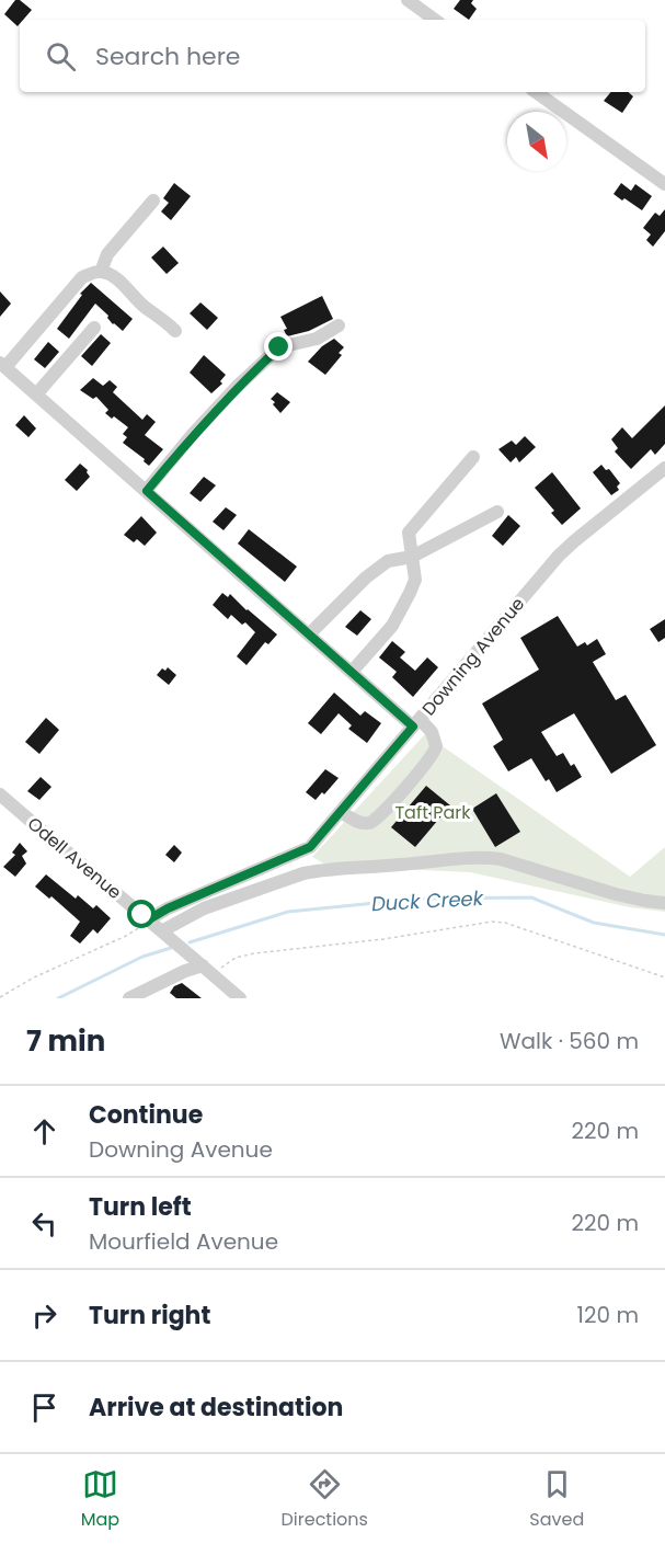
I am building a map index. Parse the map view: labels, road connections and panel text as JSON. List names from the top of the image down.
{
  "streets": {
    "street": ["Downing Avenue", "Odell Avenue"]
  },
  "crossings": [
    ["Downing Avenue", "Odell Avenue"]
  ],
  "water": ["Duck Creek"],
  "parks": ["Taft Park"],
  "north": "bottom right",
  "page": {
    "search": "Search here",
    "heading": ["7 min", "Walk · 560 m"],
    "list": [
      ["Continue", "Downing Avenue", "220 m"],
      ["Turn left", "Mourfield Avenue", "220 m"],
      ["Turn right", "120 m"],
      "Arrive at destination"
    ],
    "nav": ["Map", "Directions", "Saved"]
  }
}
